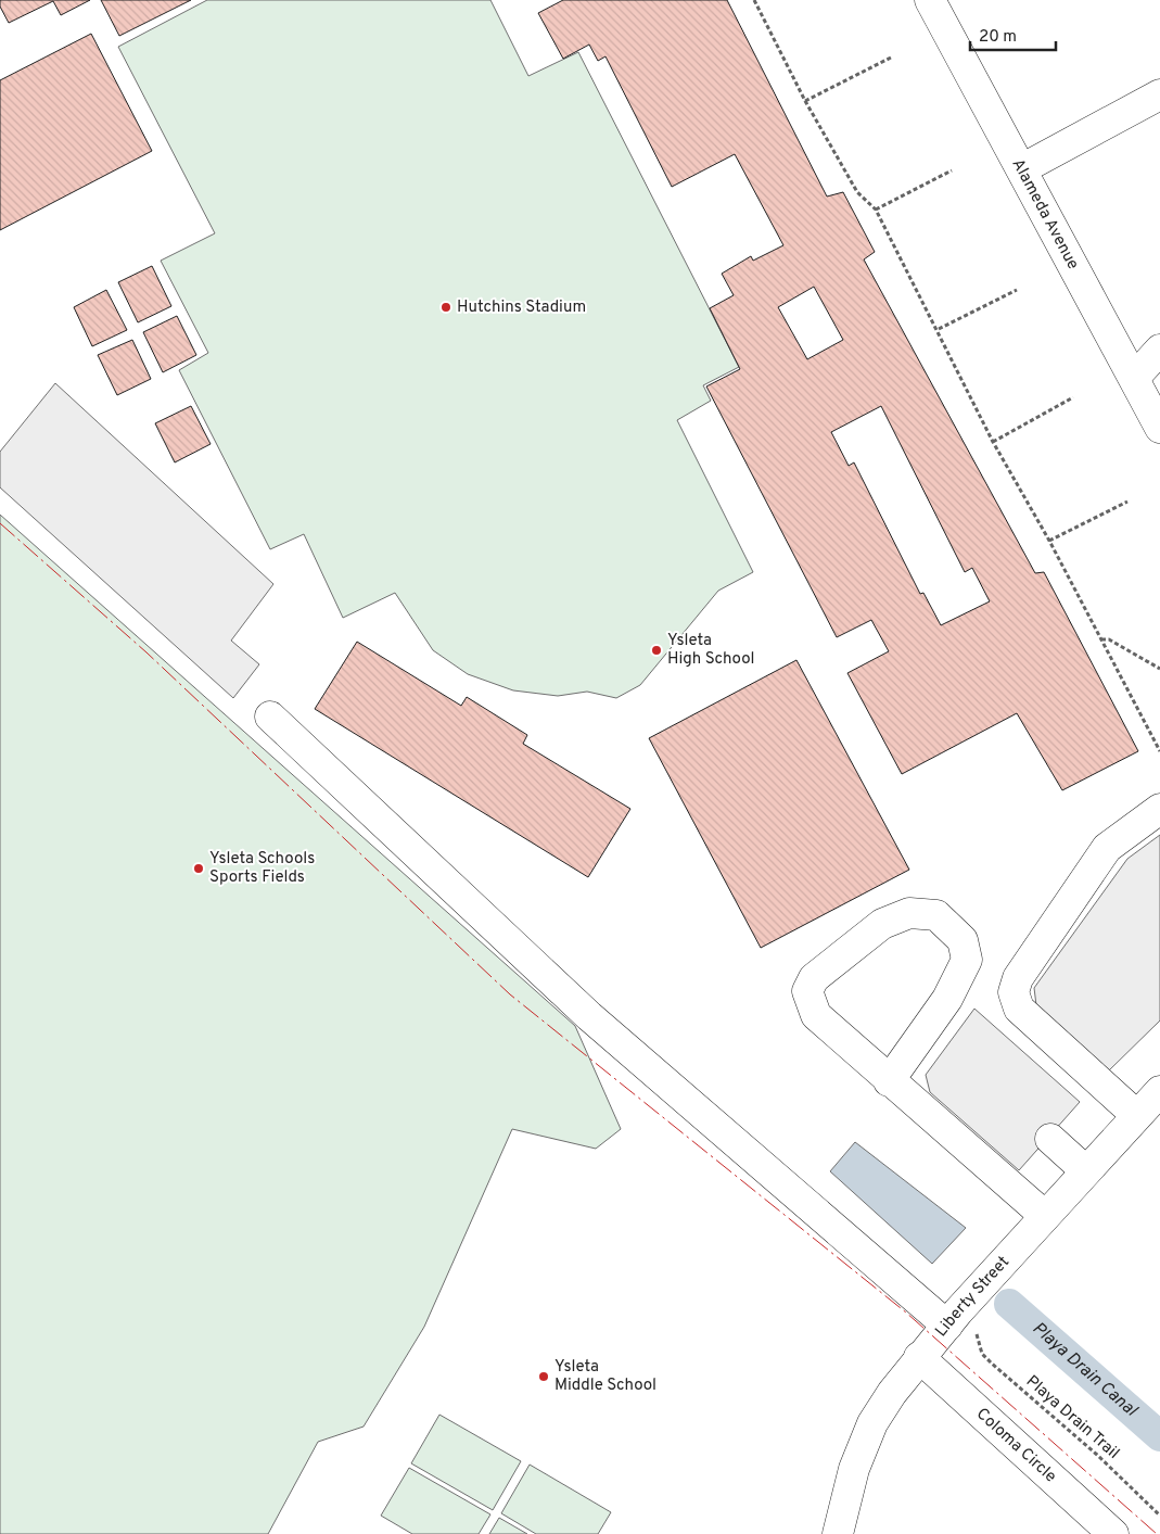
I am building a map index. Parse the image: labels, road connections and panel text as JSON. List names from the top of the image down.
{
  "streets": {
    "street": ["Alameda Avenue", "Liberty Street", "Coloma Circle"],
    "path": ["Playa Drain Trail"]
  },
  "crossings": [
    ["Liberty Street", "Coloma Circle"]
  ],
  "water": ["Playa Drain Canal"],
  "places": [
    "Hutchins Stadium",
    "Ysleta High School",
    "Ysleta Schools Sports Fields",
    "Ysleta Middle School"
  ],
  "scale_bar": "20 m"
}
